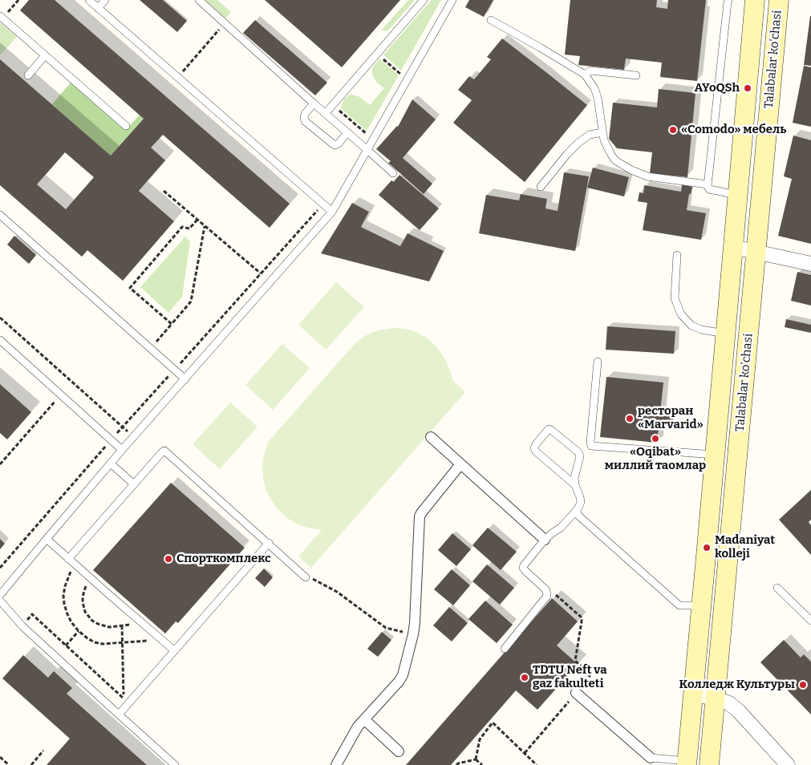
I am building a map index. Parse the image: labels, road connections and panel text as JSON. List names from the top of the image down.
{
  "streets": {
    "main road": ["Talabalar ko'chasi"]
  },
  "places": [
    "AYoQSh",
    "«Comodo» мебель",
    "ресторан «Marvarid»",
    "«Oqibat» миллий таомлар",
    "Madaniyat kolleji",
    "Спорткомплекс",
    "TDTU Neft va gaz fakulteti",
    "Колледж Культуры"
  ]
}
